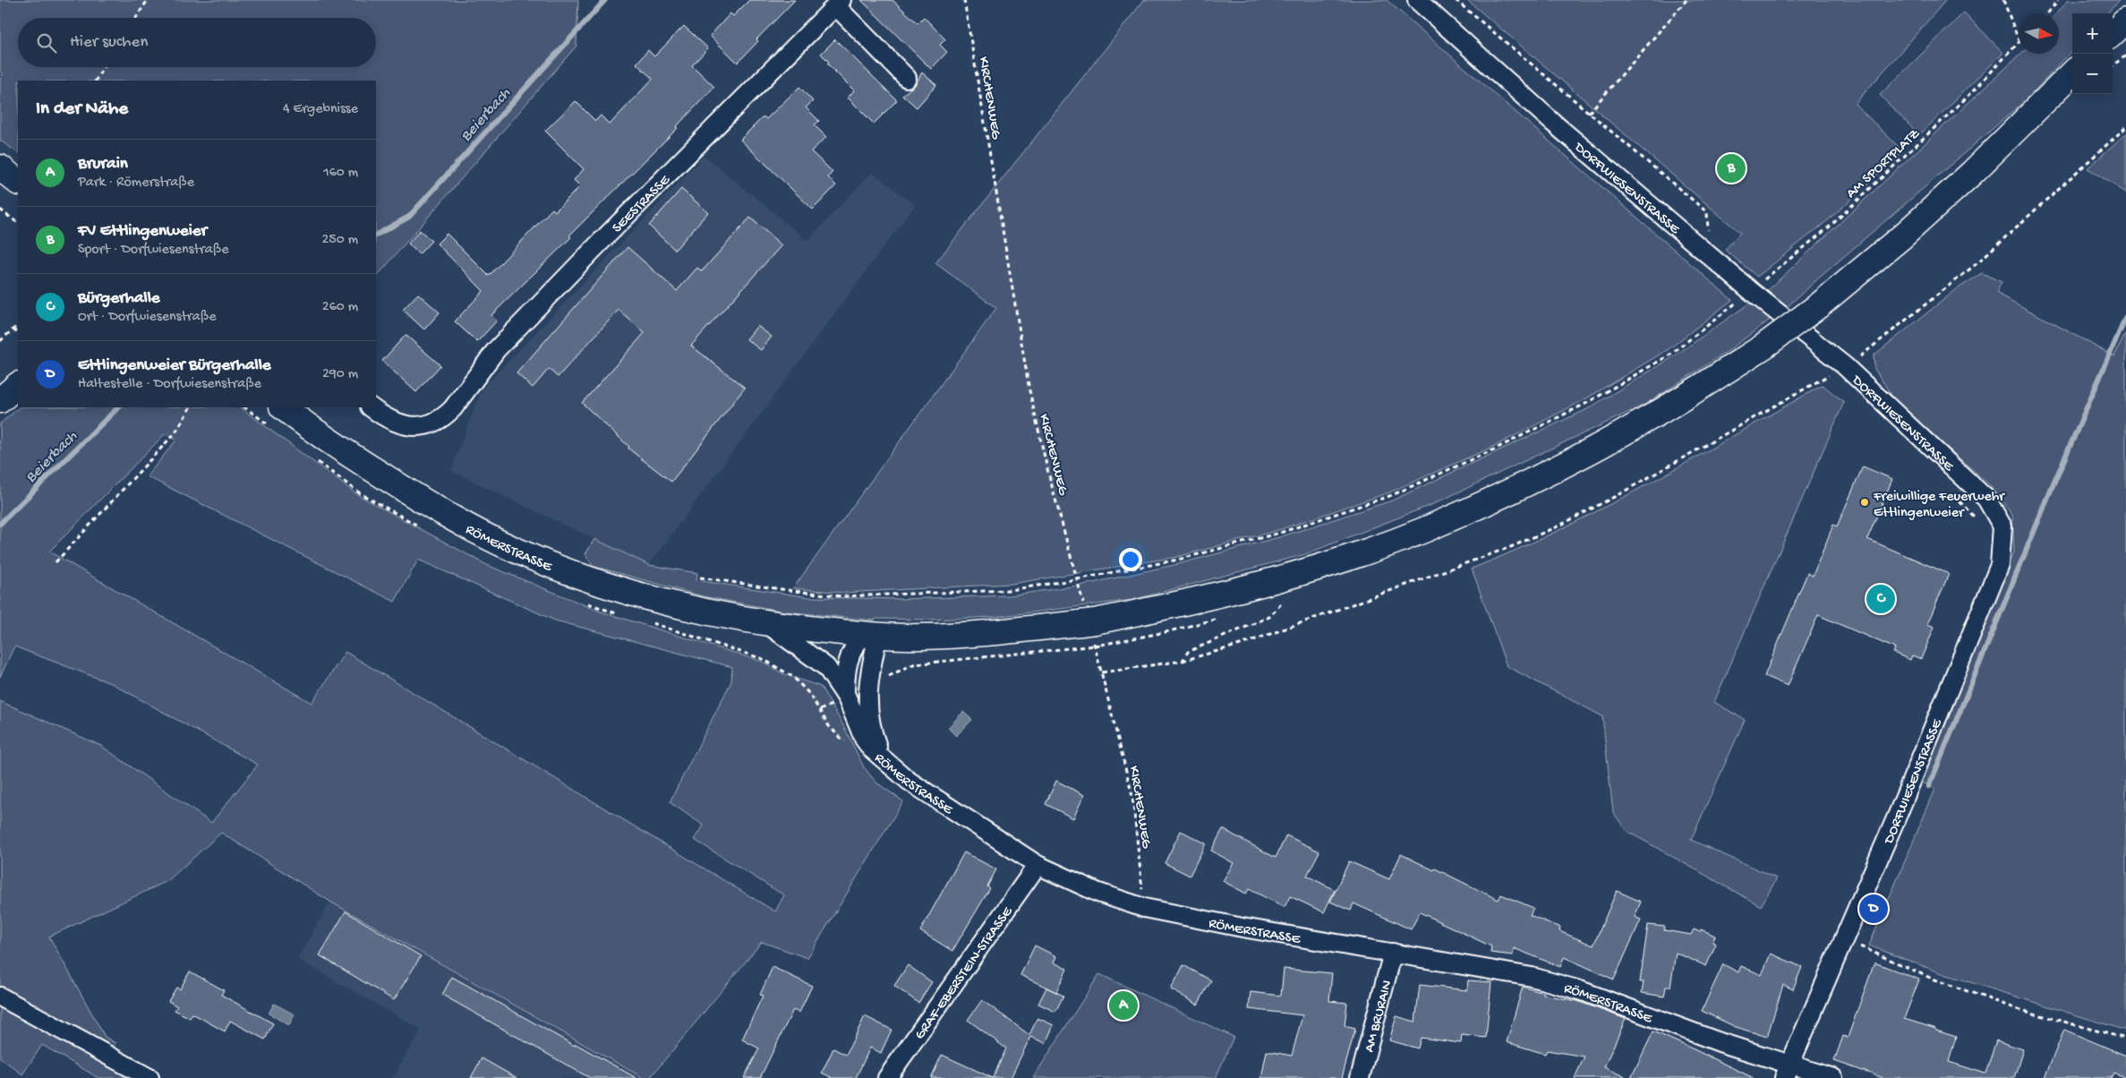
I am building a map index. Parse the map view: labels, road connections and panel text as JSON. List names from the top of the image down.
{
  "streets": {
    "main road": ["RÖMERSTRASSE"],
    "street": [
      "DORFWIESENSTRASSE",
      "SEESTRASSE",
      "GRAF-EBERSTEIN-STRASSE",
      "AM BRURAIN"
    ],
    "path": ["KIRCHENWEG", "AM SPORTPLATZ"]
  },
  "crossings": [
    ["KIRCHENWEG", "AM SPORTPLATZ"],
    ["KIRCHENWEG", "RÖMERSTRASSE"],
    ["AM SPORTPLATZ", "DORFWIESENSTRASSE"],
    ["DORFWIESENSTRASSE", "RÖMERSTRASSE"],
    ["RÖMERSTRASSE", "GRAF-EBERSTEIN-STRASSE"],
    ["RÖMERSTRASSE", "AM BRURAIN"]
  ],
  "water": ["Beierbach"],
  "places": ["Freiwillige Feuerwehr Ettlingenweier"],
  "north": "right",
  "page": {
    "map_buttons": ["+", "−"],
    "search": "Hier suchen",
    "heading": ["In der Nähe", "4 Ergebnisse"],
    "list": [
      {
        "mark": "A",
        "name": "Brurain",
        "note": "Park · Römerstraße",
        "value": "160 m"
      },
      {
        "mark": "B",
        "name": "FV Ettlingenweier",
        "note": "Sport · Dorfwiesenstraße",
        "value": "250 m"
      },
      {
        "mark": "C",
        "name": "Bürgerhalle",
        "note": "Ort · Dorfwiesenstraße",
        "value": "260 m"
      },
      {
        "mark": "D",
        "name": "Ettlingenweier Bürgerhalle",
        "note": "Haltestelle · Dorfwiesenstraße",
        "value": "290 m"
      }
    ],
    "pins": [
      "B",
      "C",
      "D",
      "A"
    ]
  }
}
